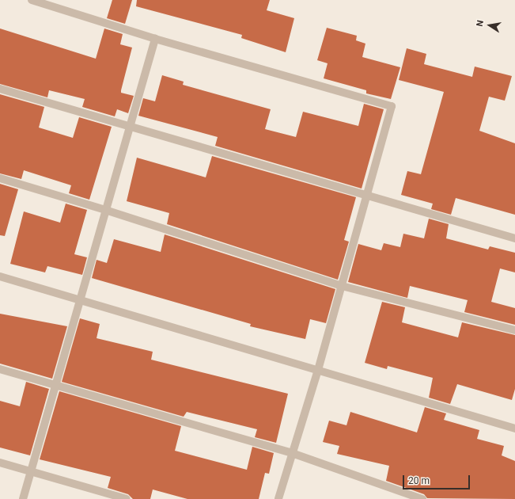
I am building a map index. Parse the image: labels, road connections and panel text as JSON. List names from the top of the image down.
{
  "scale_bar": "20 m",
  "north": "left"
}
